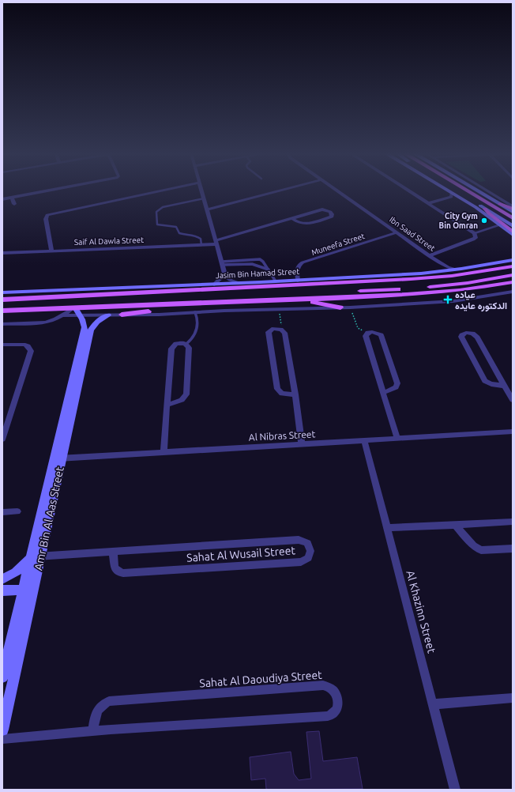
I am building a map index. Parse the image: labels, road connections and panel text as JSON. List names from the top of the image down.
{
  "streets": {
    "main road": ["Jasim Bin Hamad Street"],
    "street": [
      "Ibn Saad Street",
      "Saif Al Dawla Street",
      "Muneefa Street",
      "Al Nibras Street",
      "Amr Bin Al Aas Street",
      "Sahat Al Wusail Street",
      "Al Khazinn Street",
      "Sahat Al Daoudiya Street"
    ]
  },
  "crossings": [
    ["Ibn Saad Street", "Muneefa Street"],
    ["Ibn Saad Street", "Jasim Bin Hamad Street"],
    ["Muneefa Street", "Jasim Bin Hamad Street"],
    ["Al Nibras Street", "Amr Bin Al Aas Street"],
    ["Al Nibras Street", "Al Khazinn Street"],
    ["Amr Bin Al Aas Street", "Sahat Al Wusail Street"]
  ],
  "places": {
    "other": ["City Gym Bin Omran"],
    "health": ["عياده الدكتوره عايده"]
  }
}
